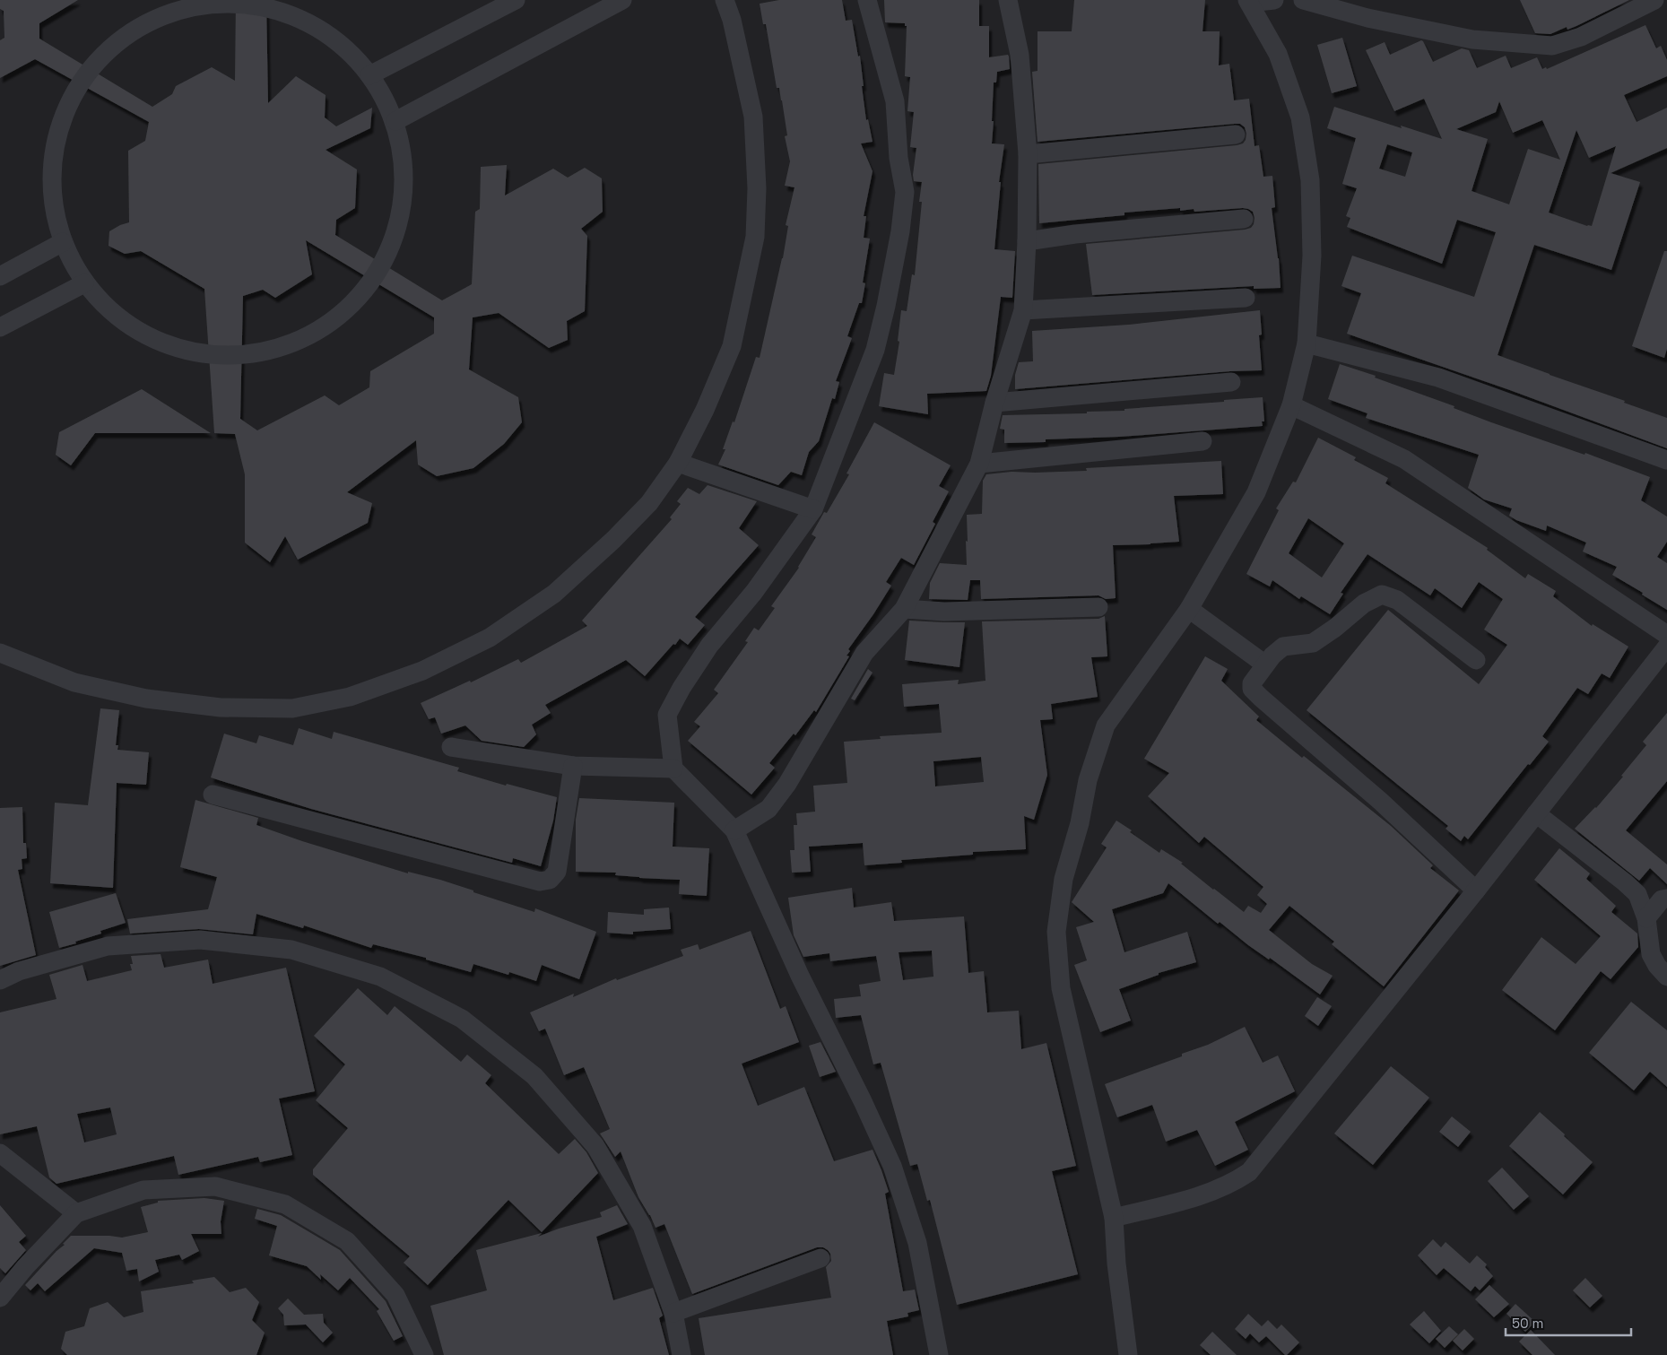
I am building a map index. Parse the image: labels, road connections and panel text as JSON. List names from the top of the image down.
{
  "scale_bar": "50 m"
}
